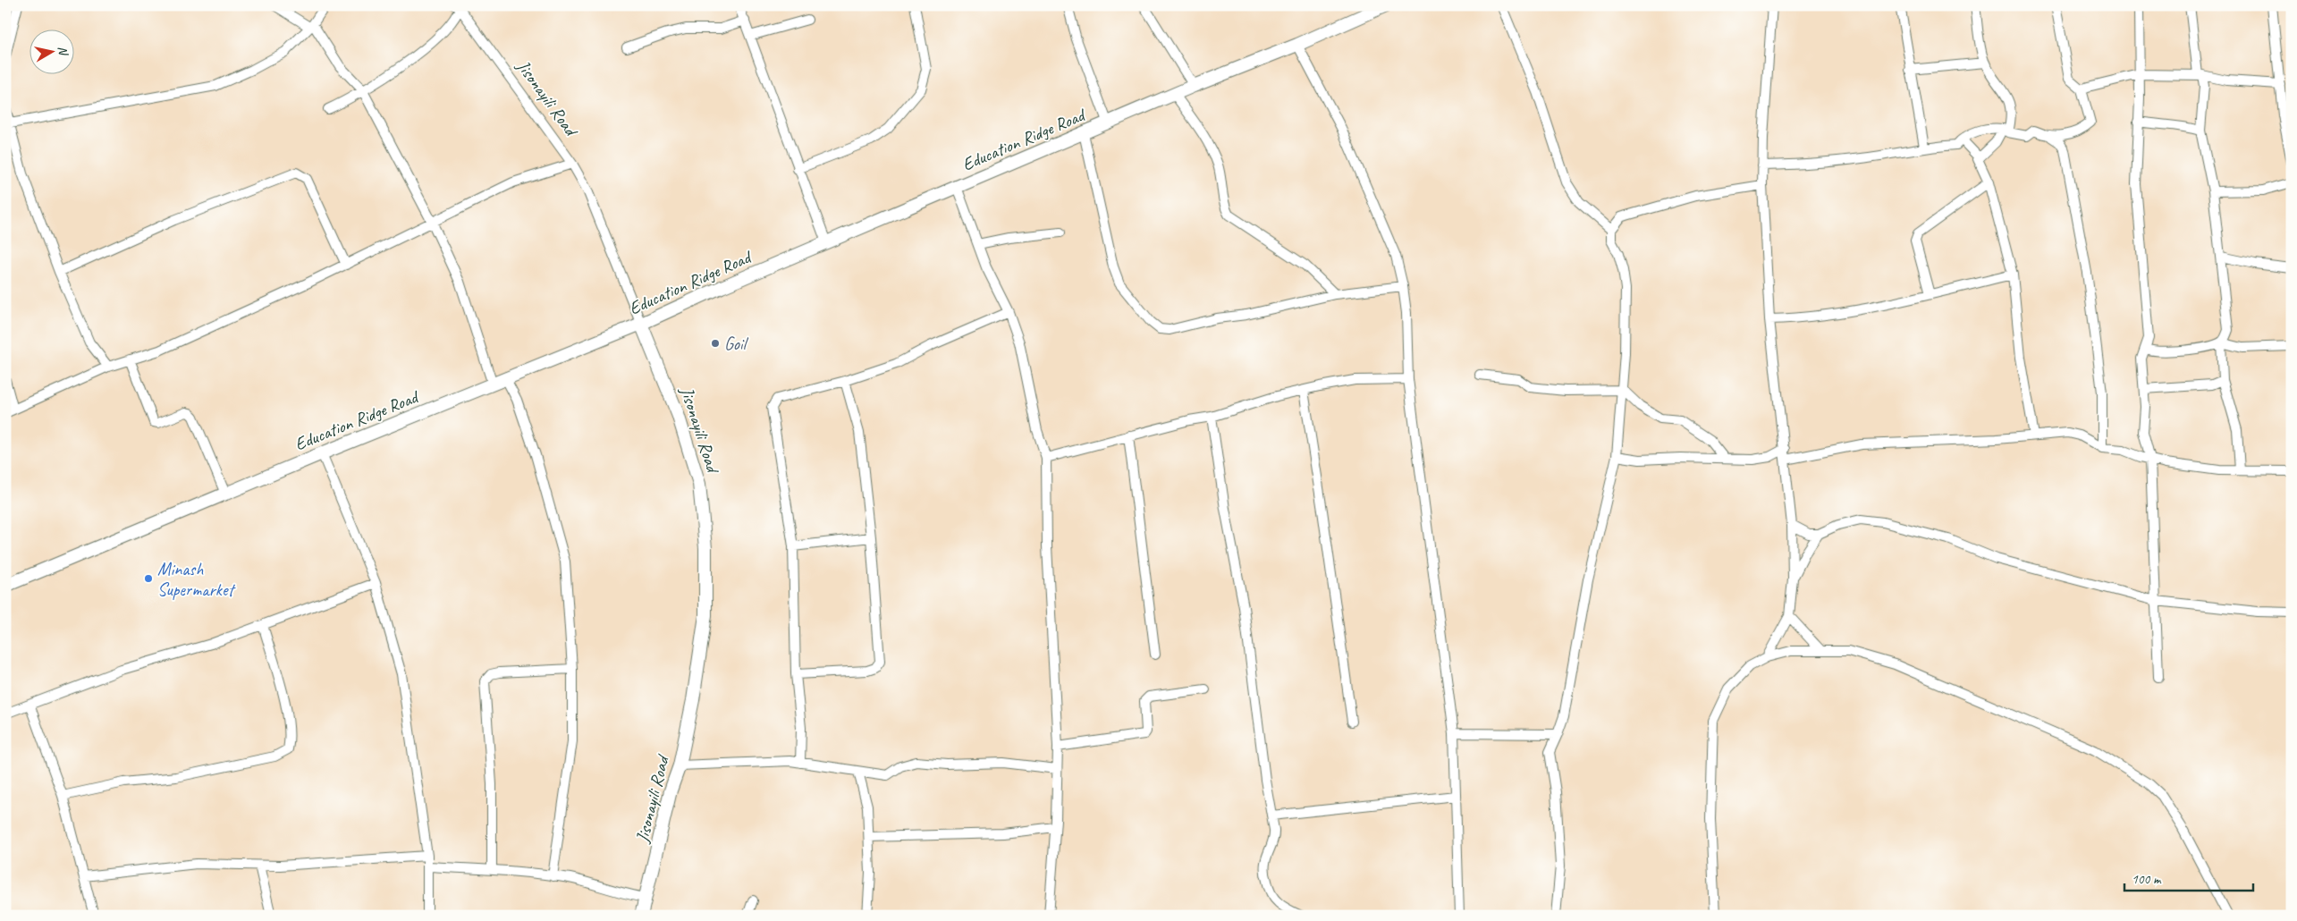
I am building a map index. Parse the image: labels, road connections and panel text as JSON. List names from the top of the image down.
{
  "streets": {
    "main road": ["Jisonayili Road", "Education Ridge Road"]
  },
  "crossings": [
    ["Jisonayili Road", "Education Ridge Road"]
  ],
  "places": ["Goil", "Minash Supermarket"],
  "scale_bar": "100 m",
  "north": "right"
}
